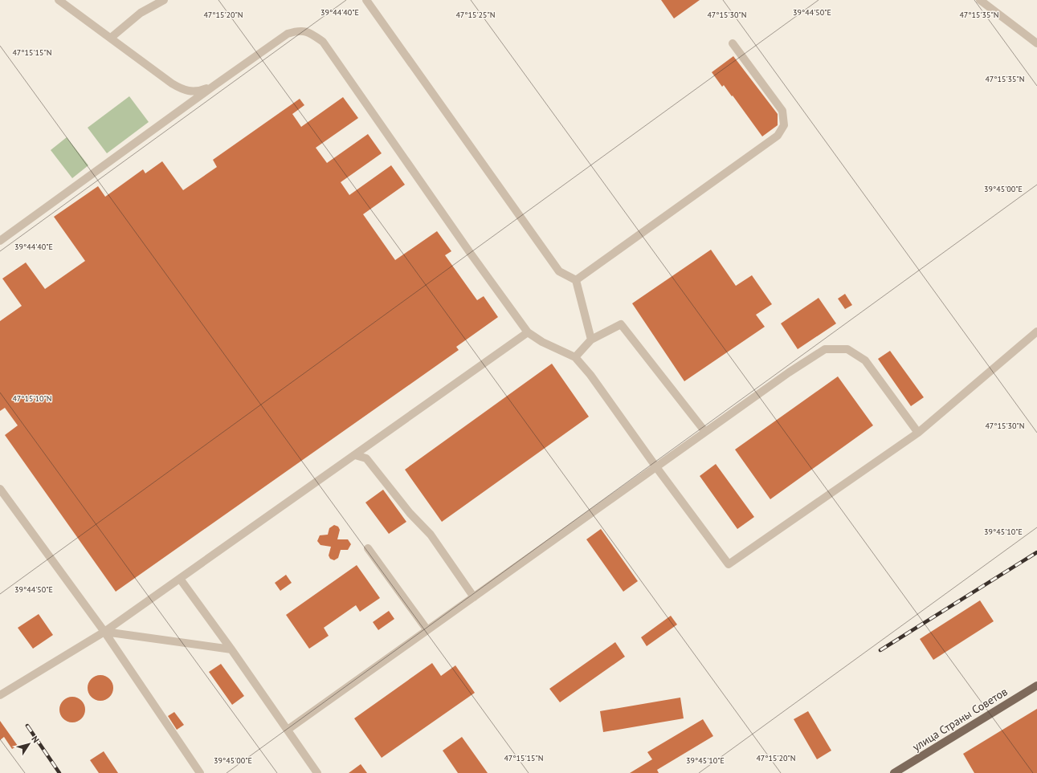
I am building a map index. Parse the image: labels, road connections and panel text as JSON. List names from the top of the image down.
{
  "streets": {
    "main road": ["улица Страны Советов"]
  },
  "north": "top right",
  "coordinates": [
    "39°44'40\"E",
    "39°44'50\"E",
    "47°15'20\"N",
    "47°15'25\"N",
    "47°15'30\"N",
    "47°15'35\"N",
    "47°15'15\"N",
    "39°45'00\"E",
    "47°15'10\"N",
    "39°45'10\"E"
  ]
}
